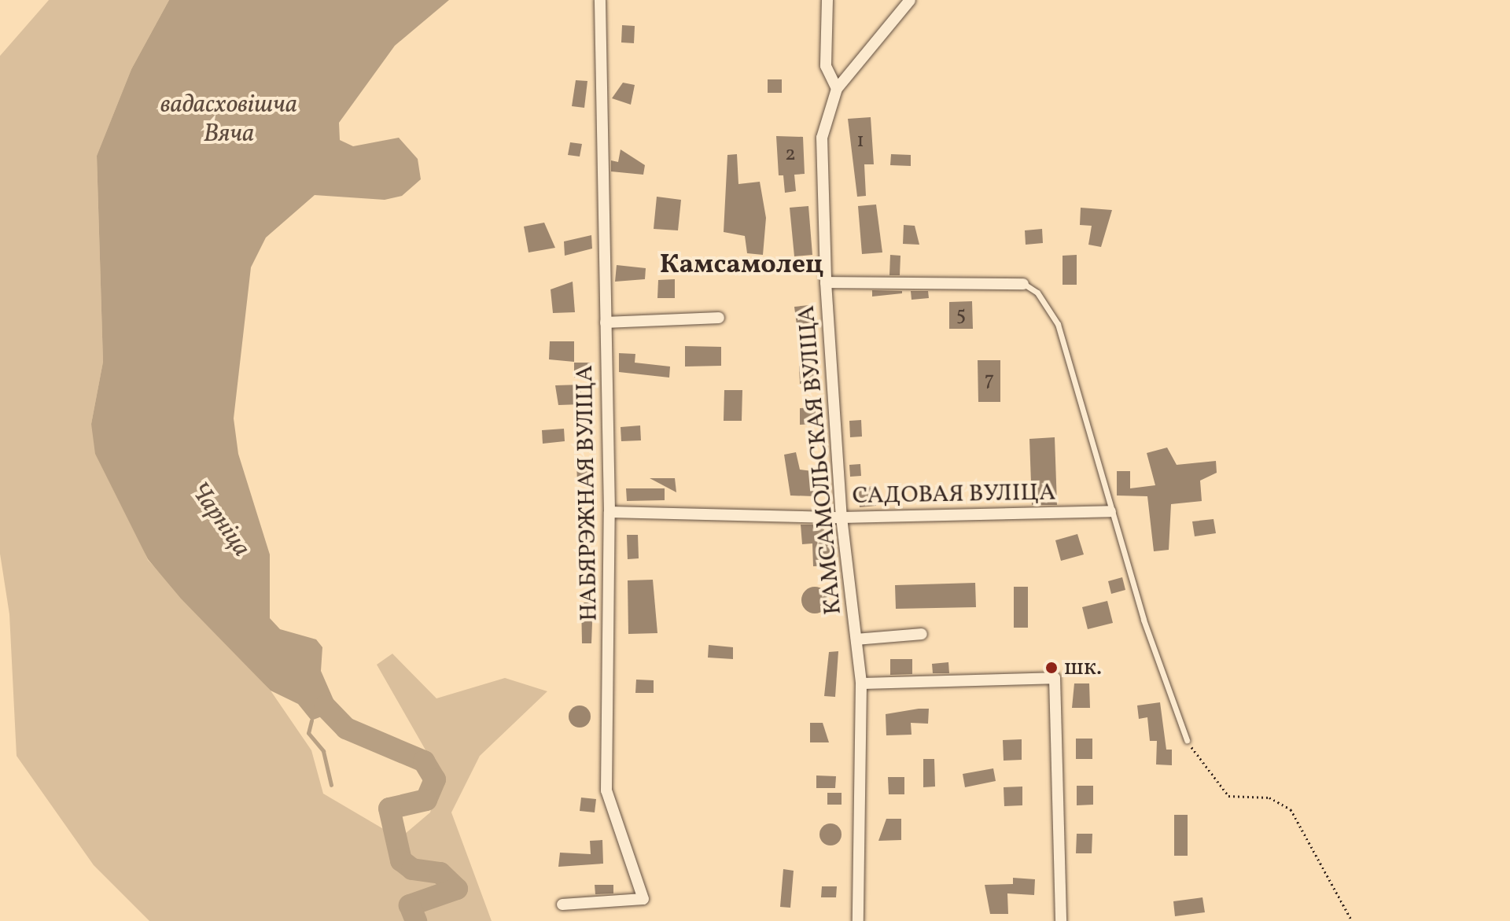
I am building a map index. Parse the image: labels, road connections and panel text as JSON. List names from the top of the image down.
{
  "streets": {
    "street": ["КАМСАМОЛЬСКАЯ ВУЛІЦА", "НАБЯРЭЖНАЯ ВУЛІЦА", "САДОВАЯ ВУЛІЦА"]
  },
  "crossings": [
    ["КАМСАМОЛЬСКАЯ ВУЛІЦА", "САДОВАЯ ВУЛІЦА"],
    ["НАБЯРЭЖНАЯ ВУЛІЦА", "САДОВАЯ ВУЛІЦА"]
  ],
  "districts": ["Камсамолец"],
  "water": ["вадасховішча Вяча", "Чарніца"],
  "places": ["шк."],
  "house_numbers": [
    "1",
    "2",
    "5",
    "7"
  ]
}
